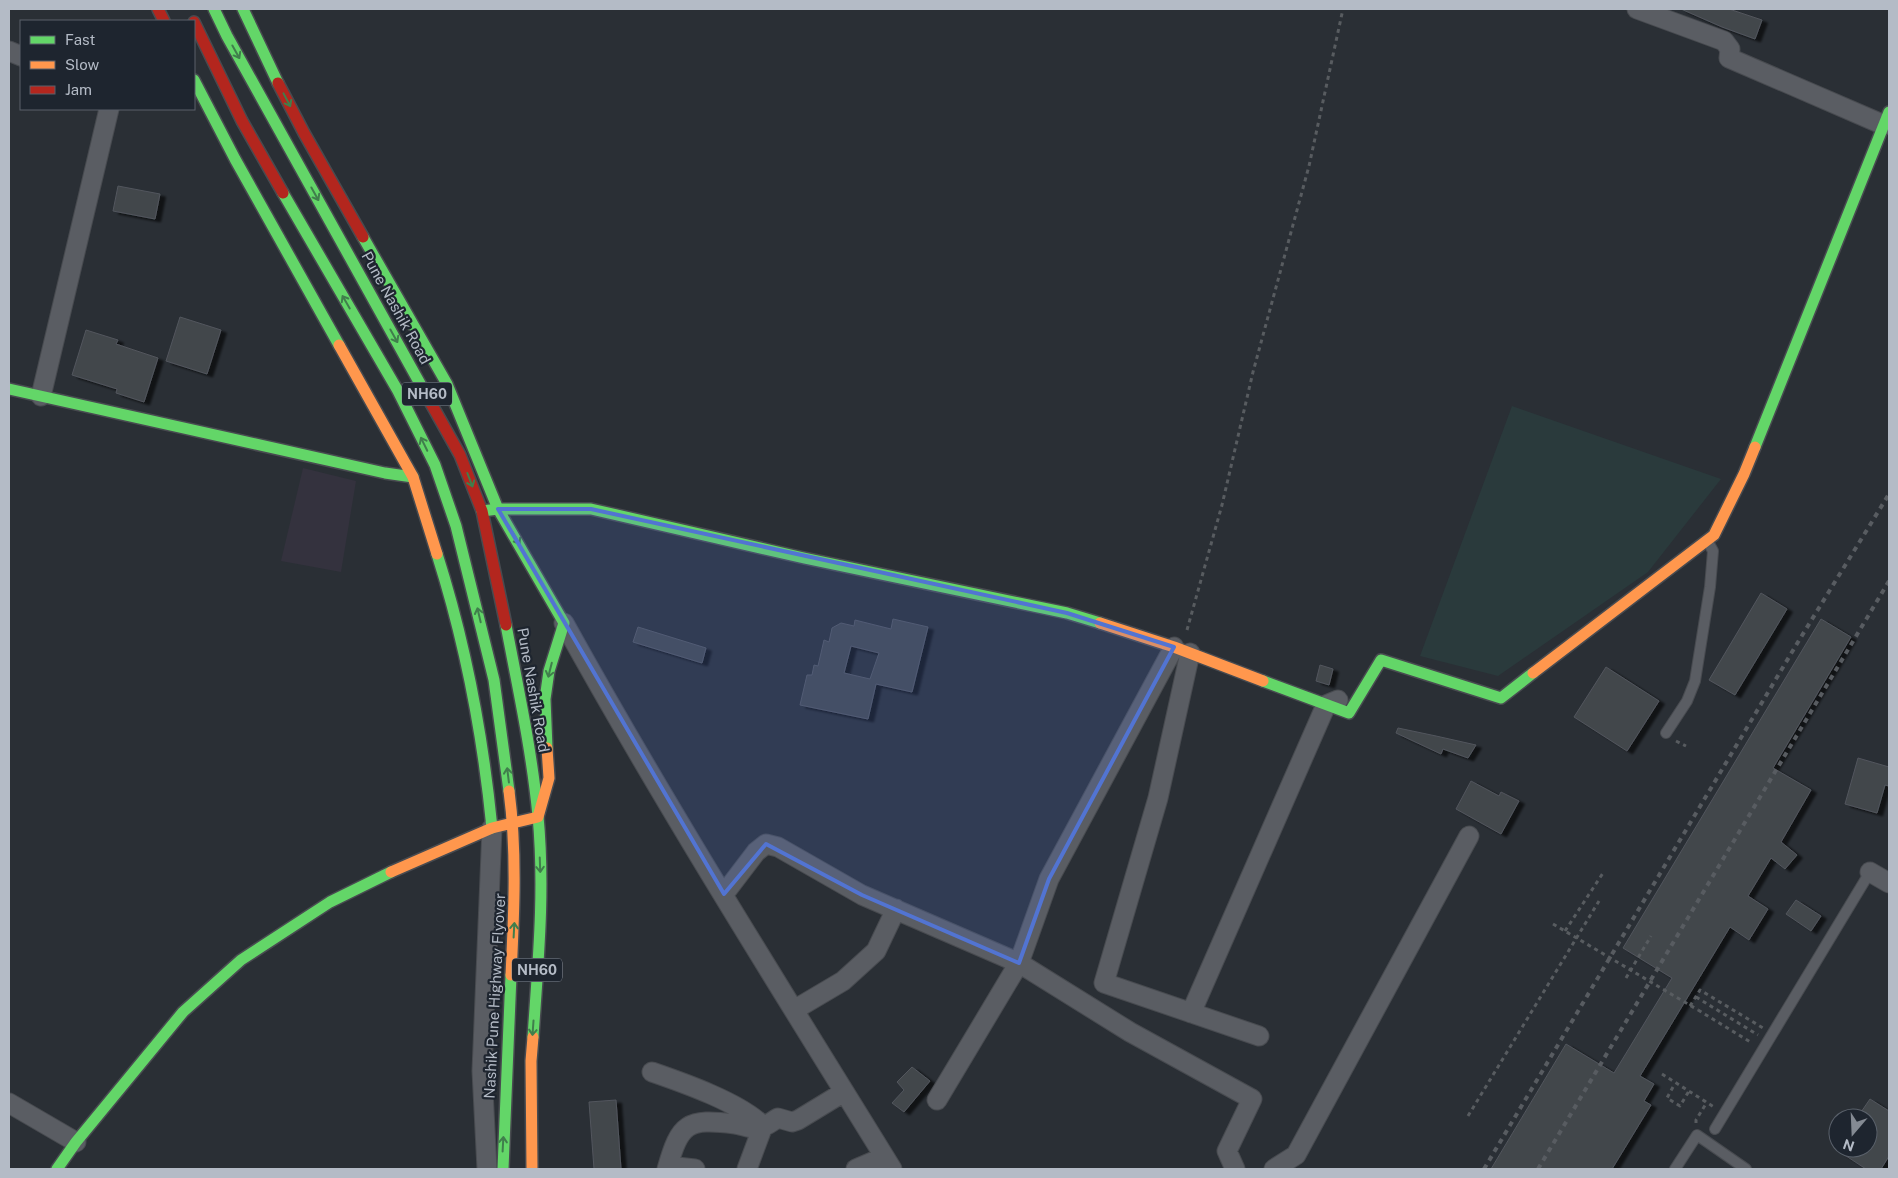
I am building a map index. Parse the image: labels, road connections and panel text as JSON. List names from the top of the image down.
{
  "streets": {
    "main road": ["Pune Nashik Road", "NH60", "Nashik Pune Highway Flyover"]
  },
  "crossings": [
    ["Pune Nashik Road", "NH60"],
    ["NH60", "Nashik Pune Highway Flyover"]
  ],
  "legend": ["Fast", "Slow", "Jam"],
  "north": "bottom"
}
